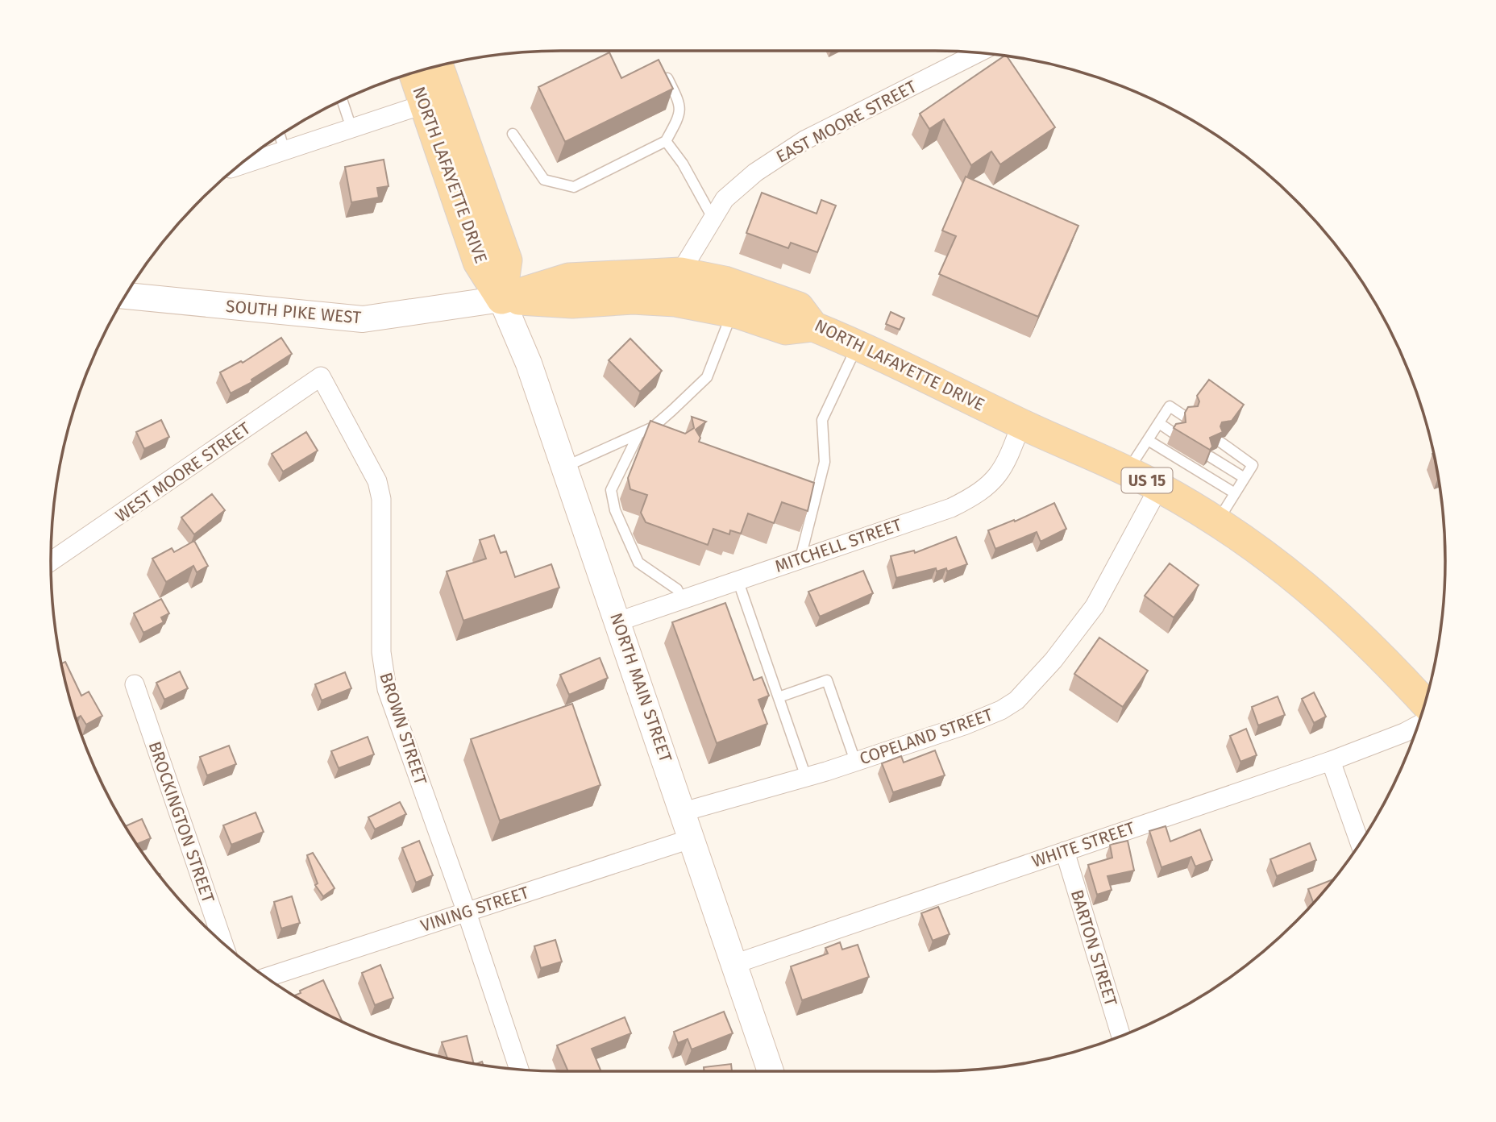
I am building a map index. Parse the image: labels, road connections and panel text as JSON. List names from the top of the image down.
{
  "streets": {
    "main road": [
      "NORTH LAFAYETTE DRIVE",
      "SOUTH PIKE WEST",
      "US 15",
      "NORTH MAIN STREET"
    ],
    "street": [
      "EAST MOORE STREET",
      "WEST MOORE STREET",
      "MITCHELL STREET",
      "BROWN STREET",
      "COPELAND STREET",
      "BROCKINGTON STREET",
      "WHITE STREET",
      "VINING STREET",
      "BARTON STREET"
    ]
  },
  "crossings": [
    ["EAST MOORE STREET", "NORTH LAFAYETTE DRIVE"],
    ["NORTH LAFAYETTE DRIVE", "SOUTH PIKE WEST"],
    ["NORTH LAFAYETTE DRIVE", "MITCHELL STREET"],
    ["NORTH LAFAYETTE DRIVE", "NORTH MAIN STREET"],
    ["NORTH LAFAYETTE DRIVE", "COPELAND STREET"],
    ["SOUTH PIKE WEST", "NORTH MAIN STREET"],
    ["WEST MOORE STREET", "BROWN STREET"],
    ["MITCHELL STREET", "NORTH MAIN STREET"],
    ["NORTH MAIN STREET", "COPELAND STREET"],
    ["NORTH MAIN STREET", "WHITE STREET"],
    ["NORTH MAIN STREET", "VINING STREET"],
    ["BROWN STREET", "VINING STREET"],
    ["WHITE STREET", "BARTON STREET"]
  ]
}
